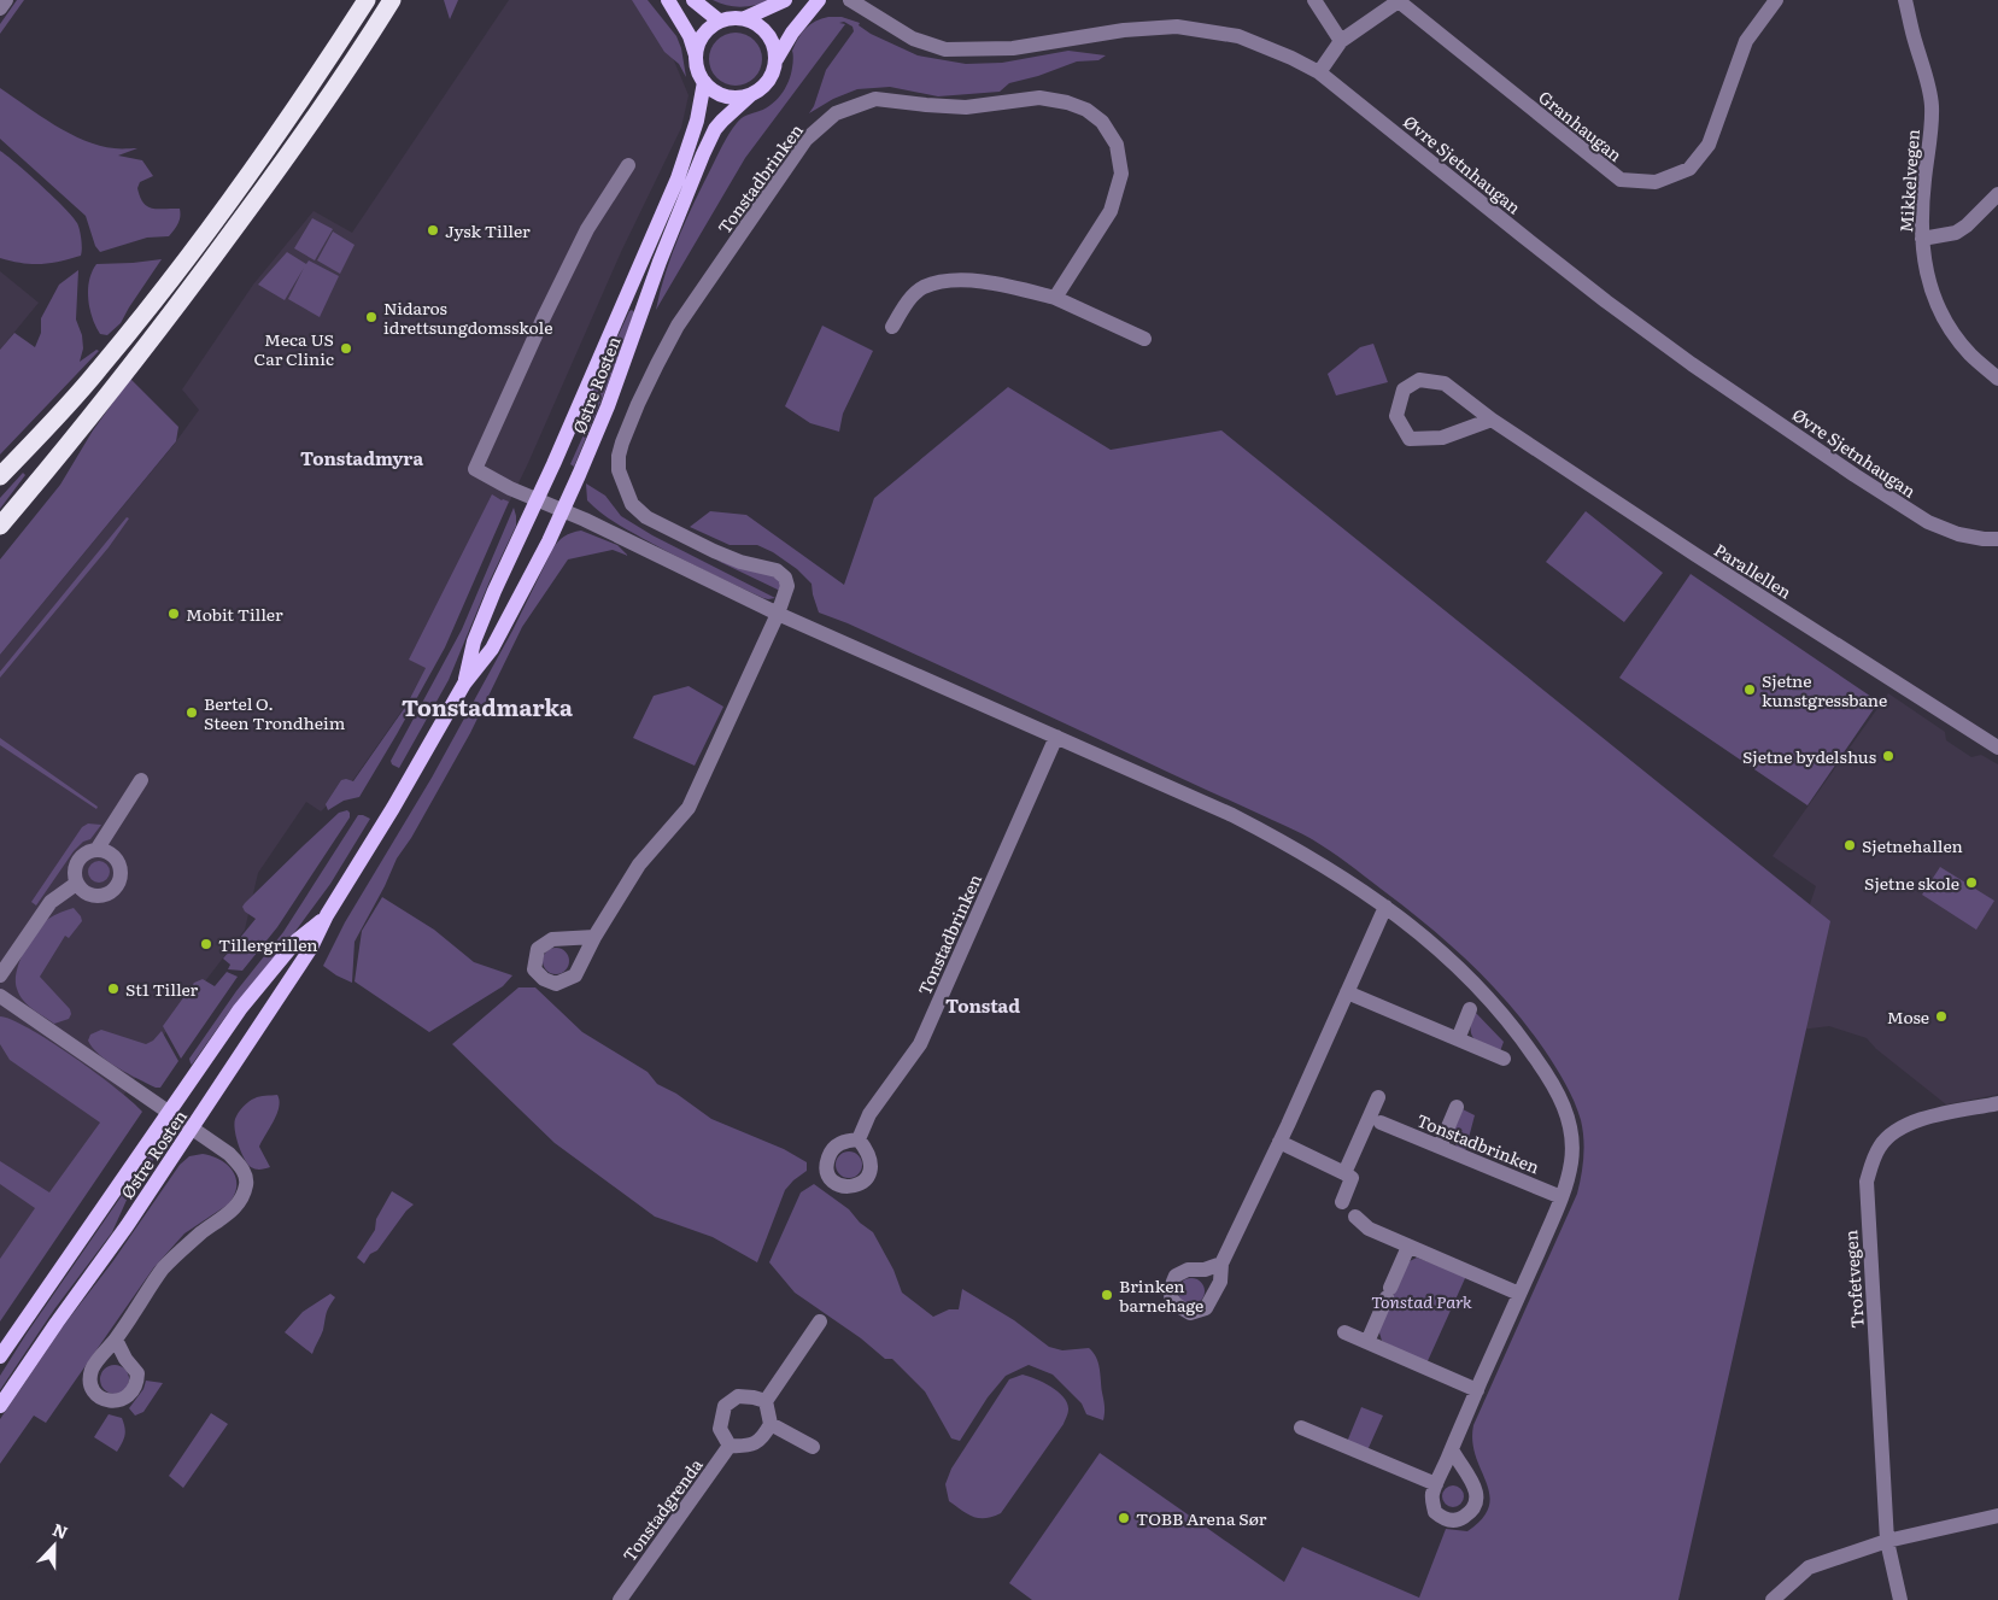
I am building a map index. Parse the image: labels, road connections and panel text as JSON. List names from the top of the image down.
{
  "streets": {
    "main road": ["Østre Rosten"],
    "street": [
      "Granhaugan",
      "Øvre Sjetnhaugan",
      "Tonstadbrinken",
      "Mikkelvegen",
      "Parallellen",
      "Trofetvegen",
      "Tonstadgrenda"
    ]
  },
  "districts": ["Tonstadmyra", "Tonstadmarka", "Tonstad"],
  "parks": ["Tonstad Park"],
  "places": [
    "Jysk Tiller",
    "Nidaros idrettsungdomsskole",
    "Meca US Car Clinic",
    "Mobit Tiller",
    "Sjetne kunstgressbane",
    "Bertel O. Steen Trondheim",
    "Sjetne bydelshus",
    "Sjetnehallen",
    "Sjetne skole",
    "Tillergrillen",
    "St1 Tiller",
    "Mose",
    "Brinken barnehage",
    "TOBB Arena Sør"
  ],
  "north": "top"
}
